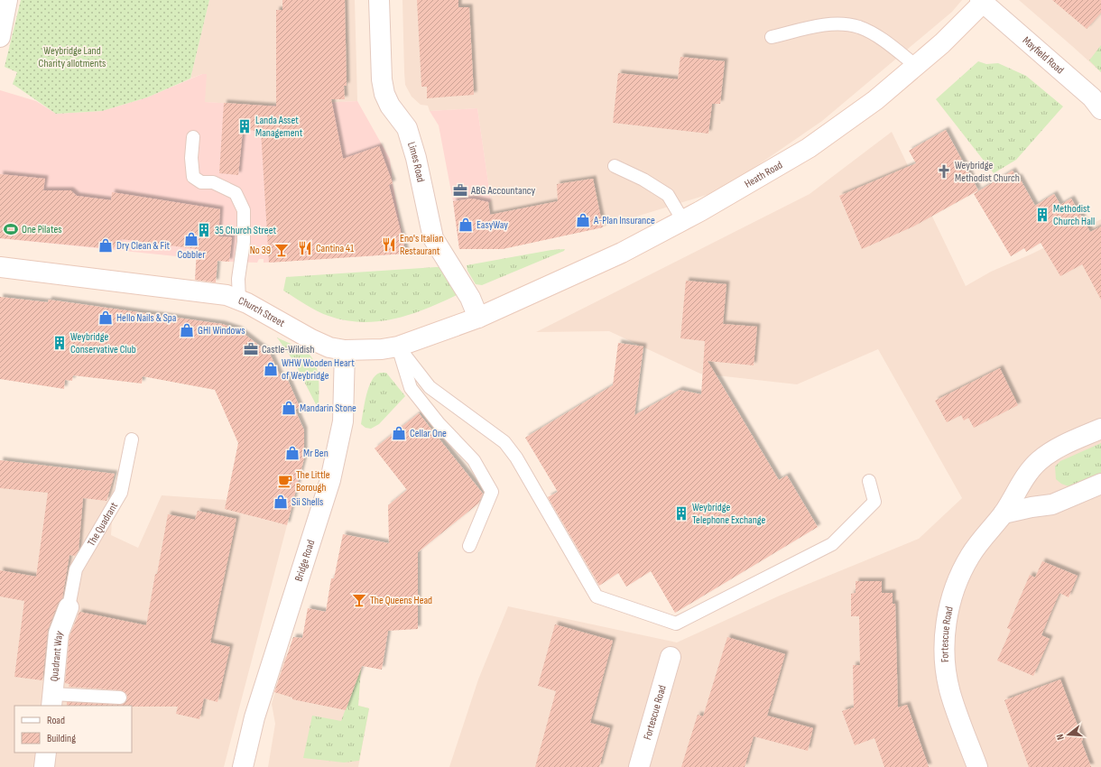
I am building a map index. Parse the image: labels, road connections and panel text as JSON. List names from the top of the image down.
{
  "streets": {
    "street": [
      "Mayfield Road",
      "Limes Road",
      "Heath Road",
      "Church Street",
      "Bridge Road",
      "Fortescue Road",
      "Quadrant Way"
    ],
    "lane": ["The Quadrant"]
  },
  "crossings": [
    ["Mayfield Road", "Heath Road"],
    ["Limes Road", "Church Street"],
    ["Heath Road", "Church Street"],
    ["Church Street", "Bridge Road"],
    ["The Quadrant", "Quadrant Way"]
  ],
  "parks": ["Weybridge Land Charity allotments"],
  "places": {
    "building": [
      "Landa Asset Management",
      "Methodist Church Hall",
      "35 Church Street",
      "Weybridge Conservative Club",
      "Weybridge Telephone Exchange"
    ],
    "church": ["Weybridge Methodist Church"],
    "office": ["ABG Accountancy", "Castle-Wildish"],
    "shop": [
      "A-Plan Insurance",
      "EasyWay",
      "Cobbler",
      "Dry Clean & Fit",
      "Hello Nails & Spa",
      "GHI Windows",
      "WHW Wooden Heart of Weybridge",
      "Mandarin Stone",
      "Cellar One",
      "Mr Ben",
      "Sii Shells"
    ],
    "sports": ["One Pilates"],
    "restaurant": ["Eno's Italian Restaurant", "Cantina 41"],
    "bar": ["No 39", "The Queens Head"],
    "cafe": ["The Little Borough"]
  },
  "legend": ["Road", "Building"],
  "north": "left"
}
